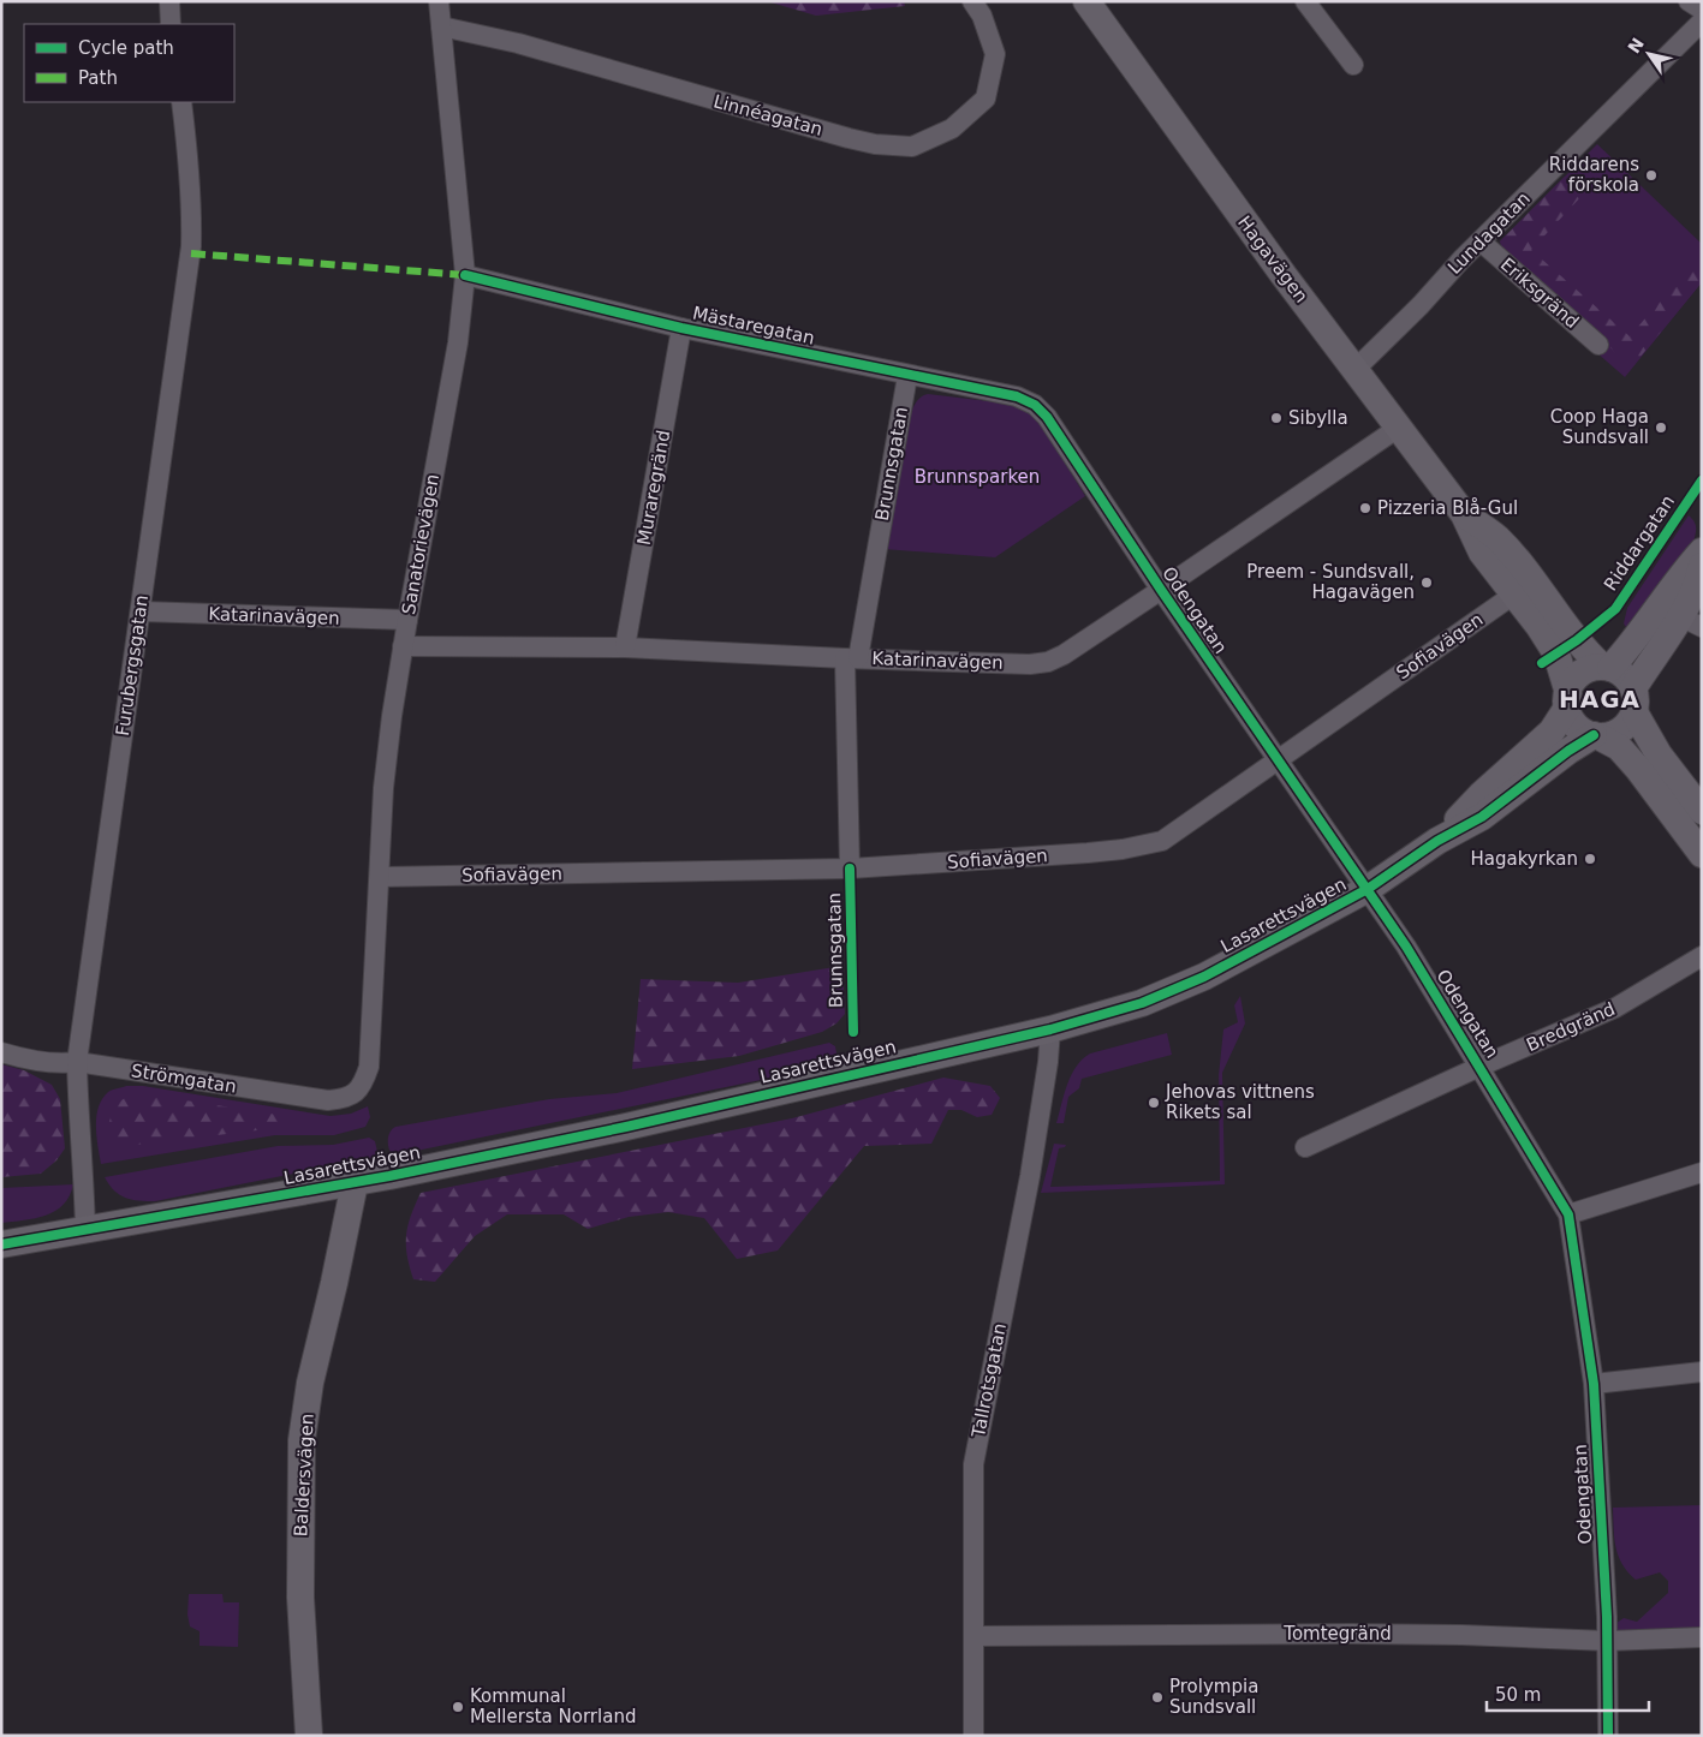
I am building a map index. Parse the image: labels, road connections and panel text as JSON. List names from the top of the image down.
{
  "streets": {
    "street": [
      "Linnéagatan",
      "Lundagatan",
      "Hagavägen",
      "Eriksgränd",
      "Mästaregatan",
      "Brunnsgatan",
      "Muraregränd",
      "Sanatorievägen",
      "Odengatan",
      "Katarinavägen",
      "Sofiavägen",
      "Furubergsgatan",
      "Lasarettsvägen",
      "Bredgränd",
      "Strömgatan",
      "Tallrotsgatan",
      "Baldersvägen",
      "Tomtegränd"
    ],
    "cycle path": ["Riddargatan"]
  },
  "crossings": [
    ["Linnéagatan", "Sanatorievägen"],
    ["Lundagatan", "Hagavägen"],
    ["Lundagatan", "Eriksgränd"],
    ["Hagavägen", "Katarinavägen"],
    ["Hagavägen", "Sofiavägen"],
    ["Hagavägen", "Lasarettsvägen"],
    ["Mästaregatan", "Brunnsgatan"],
    ["Mästaregatan", "Muraregränd"],
    ["Mästaregatan", "Sanatorievägen"],
    ["Mästaregatan", "Odengatan"],
    ["Brunnsgatan", "Katarinavägen"],
    ["Brunnsgatan", "Sofiavägen"],
    ["Muraregränd", "Katarinavägen"],
    ["Sanatorievägen", "Katarinavägen"],
    ["Sanatorievägen", "Sofiavägen"],
    ["Sanatorievägen", "Strömgatan"],
    ["Odengatan", "Katarinavägen"],
    ["Odengatan", "Sofiavägen"],
    ["Odengatan", "Lasarettsvägen"],
    ["Odengatan", "Bredgränd"],
    ["Odengatan", "Tomtegränd"],
    ["Katarinavägen", "Furubergsgatan"],
    ["Furubergsgatan", "Lasarettsvägen"],
    ["Furubergsgatan", "Strömgatan"],
    ["Lasarettsvägen", "Tallrotsgatan"],
    ["Lasarettsvägen", "Baldersvägen"],
    ["Tallrotsgatan", "Tomtegränd"]
  ],
  "districts": ["HAGA"],
  "parks": ["Brunnsparken"],
  "places": [
    "Riddarens förskola",
    "Sibylla",
    "Coop Haga Sundsvall",
    "Pizzeria Blå-Gul",
    "Preem - Sundsvall, Hagavägen",
    "Hagakyrkan",
    "Jehovas vittnens Rikets sal",
    "Prolympia Sundsvall",
    "Kommunal Mellersta Norrland"
  ],
  "legend": ["Cycle path", "Path"],
  "scale_bar": "50 m",
  "north": "top left"
}
